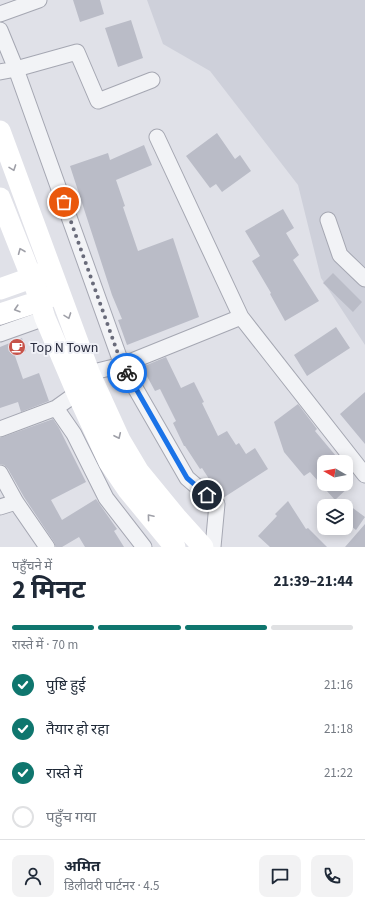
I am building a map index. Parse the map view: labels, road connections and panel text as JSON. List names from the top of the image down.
{
  "places": {
    "cafe": ["Top N Town"]
  },
  "north": "left",
  "page": {
    "heading": ["2 मिनट", "पहुँचने में", "21:39–21:44"],
    "panel": ["अमित", "डिलीवरी पार्टनर · 4.5"],
    "bar": "रास्ते में · 70 m",
    "list": [
      ["पुष्टि हुई", "21:16"],
      ["तैयार हो रहा", "21:18"],
      ["रास्ते में", "21:22"],
      "पहुँच गया"
    ]
  }
}
